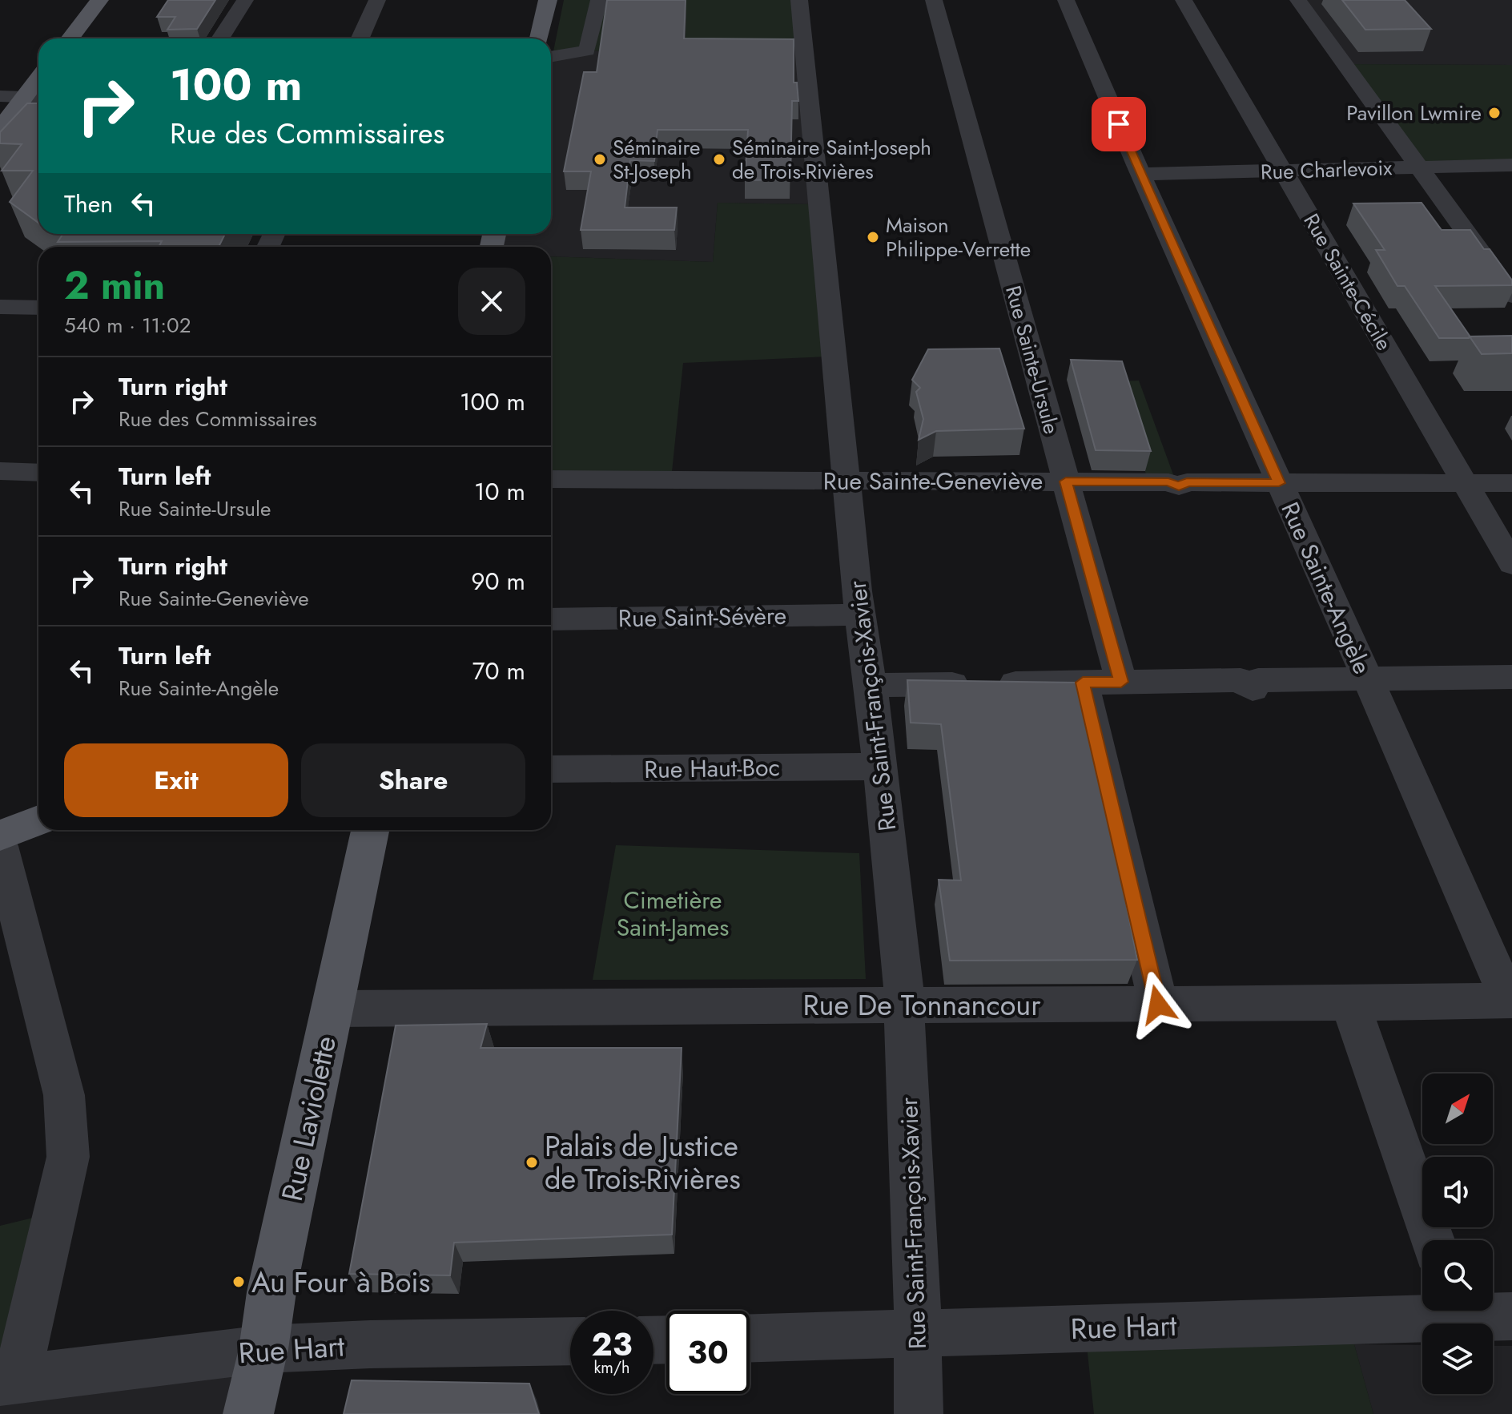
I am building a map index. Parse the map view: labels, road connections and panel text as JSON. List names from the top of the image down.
{
  "streets": {
    "main road": ["Rue Laviolette"],
    "street": [
      "Rue Charlevoix",
      "Rue Sainte-Cécile",
      "Rue Sainte-Ursule",
      "Rue Sainte-Geneviève",
      "Rue Sainte-Angèle",
      "Rue Saint-Sévère",
      "Rue Saint-François-Xavier",
      "Rue Haut-Boc",
      "Rue De Tonnancour",
      "Rue Hart"
    ]
  },
  "crossings": [
    ["Rue Charlevoix", "Rue Sainte-Cécile"],
    ["Rue Charlevoix", "Rue Sainte-Angèle"],
    ["Rue Sainte-Cécile", "Rue Sainte-Geneviève"],
    ["Rue Sainte-Ursule", "Rue Sainte-Geneviève"],
    ["Rue Sainte-Geneviève", "Rue Sainte-Angèle"],
    ["Rue Sainte-Geneviève", "Rue Saint-François-Xavier"],
    ["Rue Sainte-Angèle", "Rue De Tonnancour"],
    ["Rue Saint-Sévère", "Rue Saint-François-Xavier"],
    ["Rue Saint-François-Xavier", "Rue Haut-Boc"],
    ["Rue Saint-François-Xavier", "Rue De Tonnancour"],
    ["Rue Saint-François-Xavier", "Rue Hart"],
    ["Rue De Tonnancour", "Rue Laviolette"],
    ["Rue Laviolette", "Rue Hart"]
  ],
  "parks": ["Cimetière Saint-James"],
  "places": [
    "Pavillon Lwmire",
    "Séminaire St-Joseph",
    "Séminaire Saint-Joseph de Trois‑Rivières",
    "Maison Philippe-Verrette",
    "Palais de Justice de Trois-Rivières",
    "Au Four à Bois"
  ],
  "north": "top right",
  "page": {
    "turn": ["100 m", "Rue des Commissaires"],
    "then": "Then",
    "heading": ["2 min", "540 m · 11:02"],
    "list": [
      {
        "name": "Turn right",
        "note": "Rue des Commissaires",
        "value": "100 m"
      },
      {
        "name": "Turn left",
        "note": "Rue Sainte-Ursule",
        "value": "10 m"
      },
      {
        "name": "Turn right",
        "note": "Rue Sainte-Geneviève",
        "value": "90 m"
      },
      {
        "name": "Turn left",
        "note": "Rue Sainte-Angèle",
        "value": "70 m"
      }
    ],
    "buttons": ["Exit", "Share"],
    "speed": "23 km/h",
    "limit": "30"
  }
}
